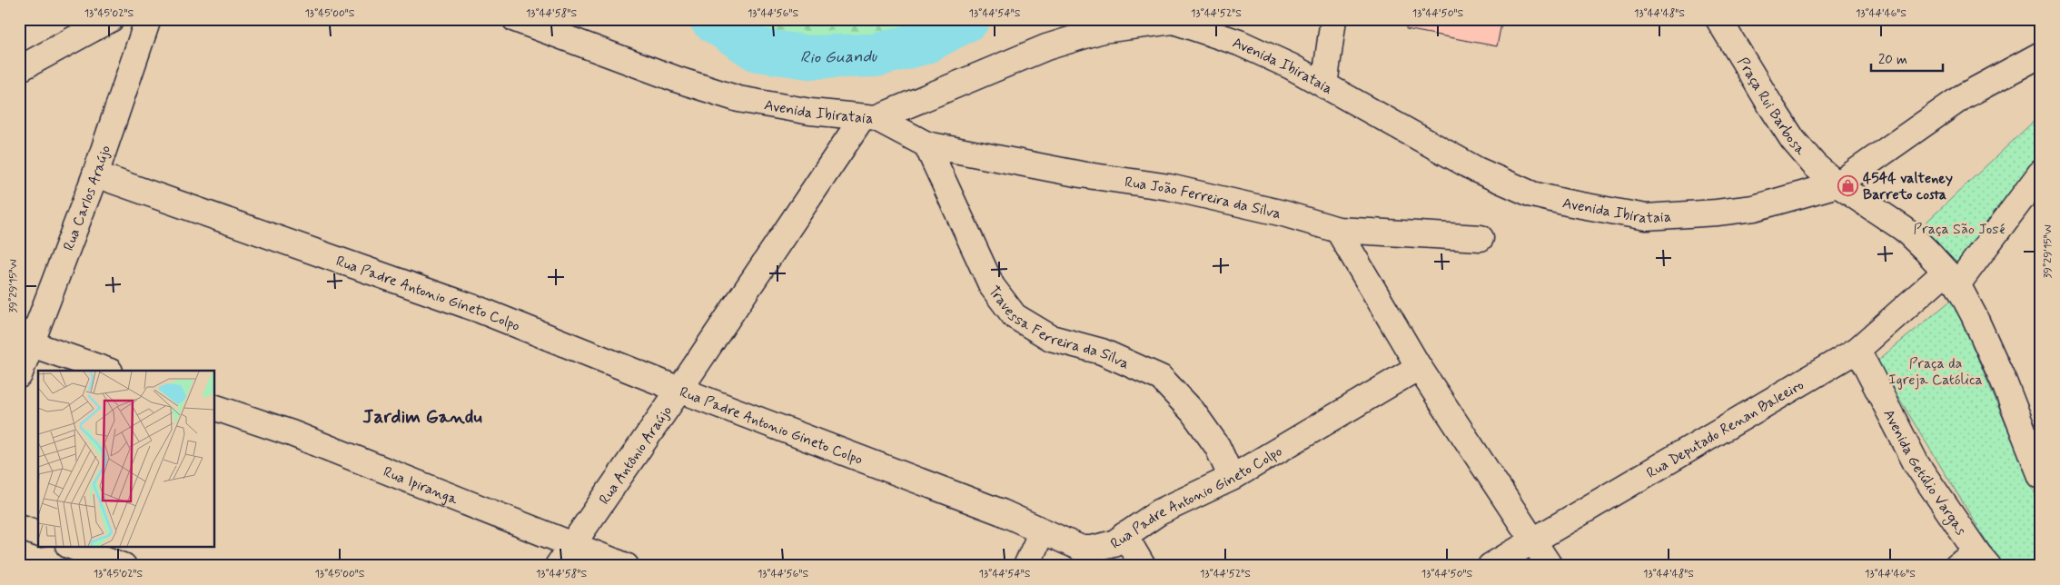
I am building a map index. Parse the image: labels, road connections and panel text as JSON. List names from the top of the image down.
{
  "streets": {
    "street": [
      "Avenida Ibirataia",
      "Praça Rui Barbosa",
      "Rua João Ferreira da Silva",
      "Rua Carlos Araújo",
      "Rua Padre Antonio Gineto Colpo",
      "Travessa Ferreira da Silva",
      "Rua Deputado Renan Baleeiro",
      "Rua Antônio Araújo",
      "Avenida Getúlio Vargas",
      "Rua Ipiranga"
    ]
  },
  "crossings": [
    ["Avenida Ibirataia", "Praça Rui Barbosa"],
    ["Avenida Ibirataia", "Rua Antônio Araújo"],
    ["Rua João Ferreira da Silva", "Travessa Ferreira da Silva"],
    ["Rua Carlos Araújo", "Rua Padre Antonio Gineto Colpo"],
    ["Rua Padre Antonio Gineto Colpo", "Travessa Ferreira da Silva"],
    ["Rua Padre Antonio Gineto Colpo", "Rua Antônio Araújo"],
    ["Rua Deputado Renan Baleeiro", "Avenida Getúlio Vargas"],
    ["Rua Antônio Araújo", "Rua Ipiranga"]
  ],
  "districts": ["Jardim Gandu"],
  "water": ["Rio Guandu"],
  "parks": ["Praça São José", "Praça da Igreja Católica"],
  "places": {
    "shop": ["4544 valteney Barreto costa"]
  },
  "scale_bar": "20 m",
  "coordinates": [
    "13°45'02\"S",
    "13°45'00\"S",
    "13°44'58\"S",
    "13°44'56\"S",
    "13°44'54\"S",
    "13°44'52\"S",
    "13°44'50\"S",
    "13°44'48\"S",
    "13°44'46\"S",
    "39°29'15\"W"
  ]
}
